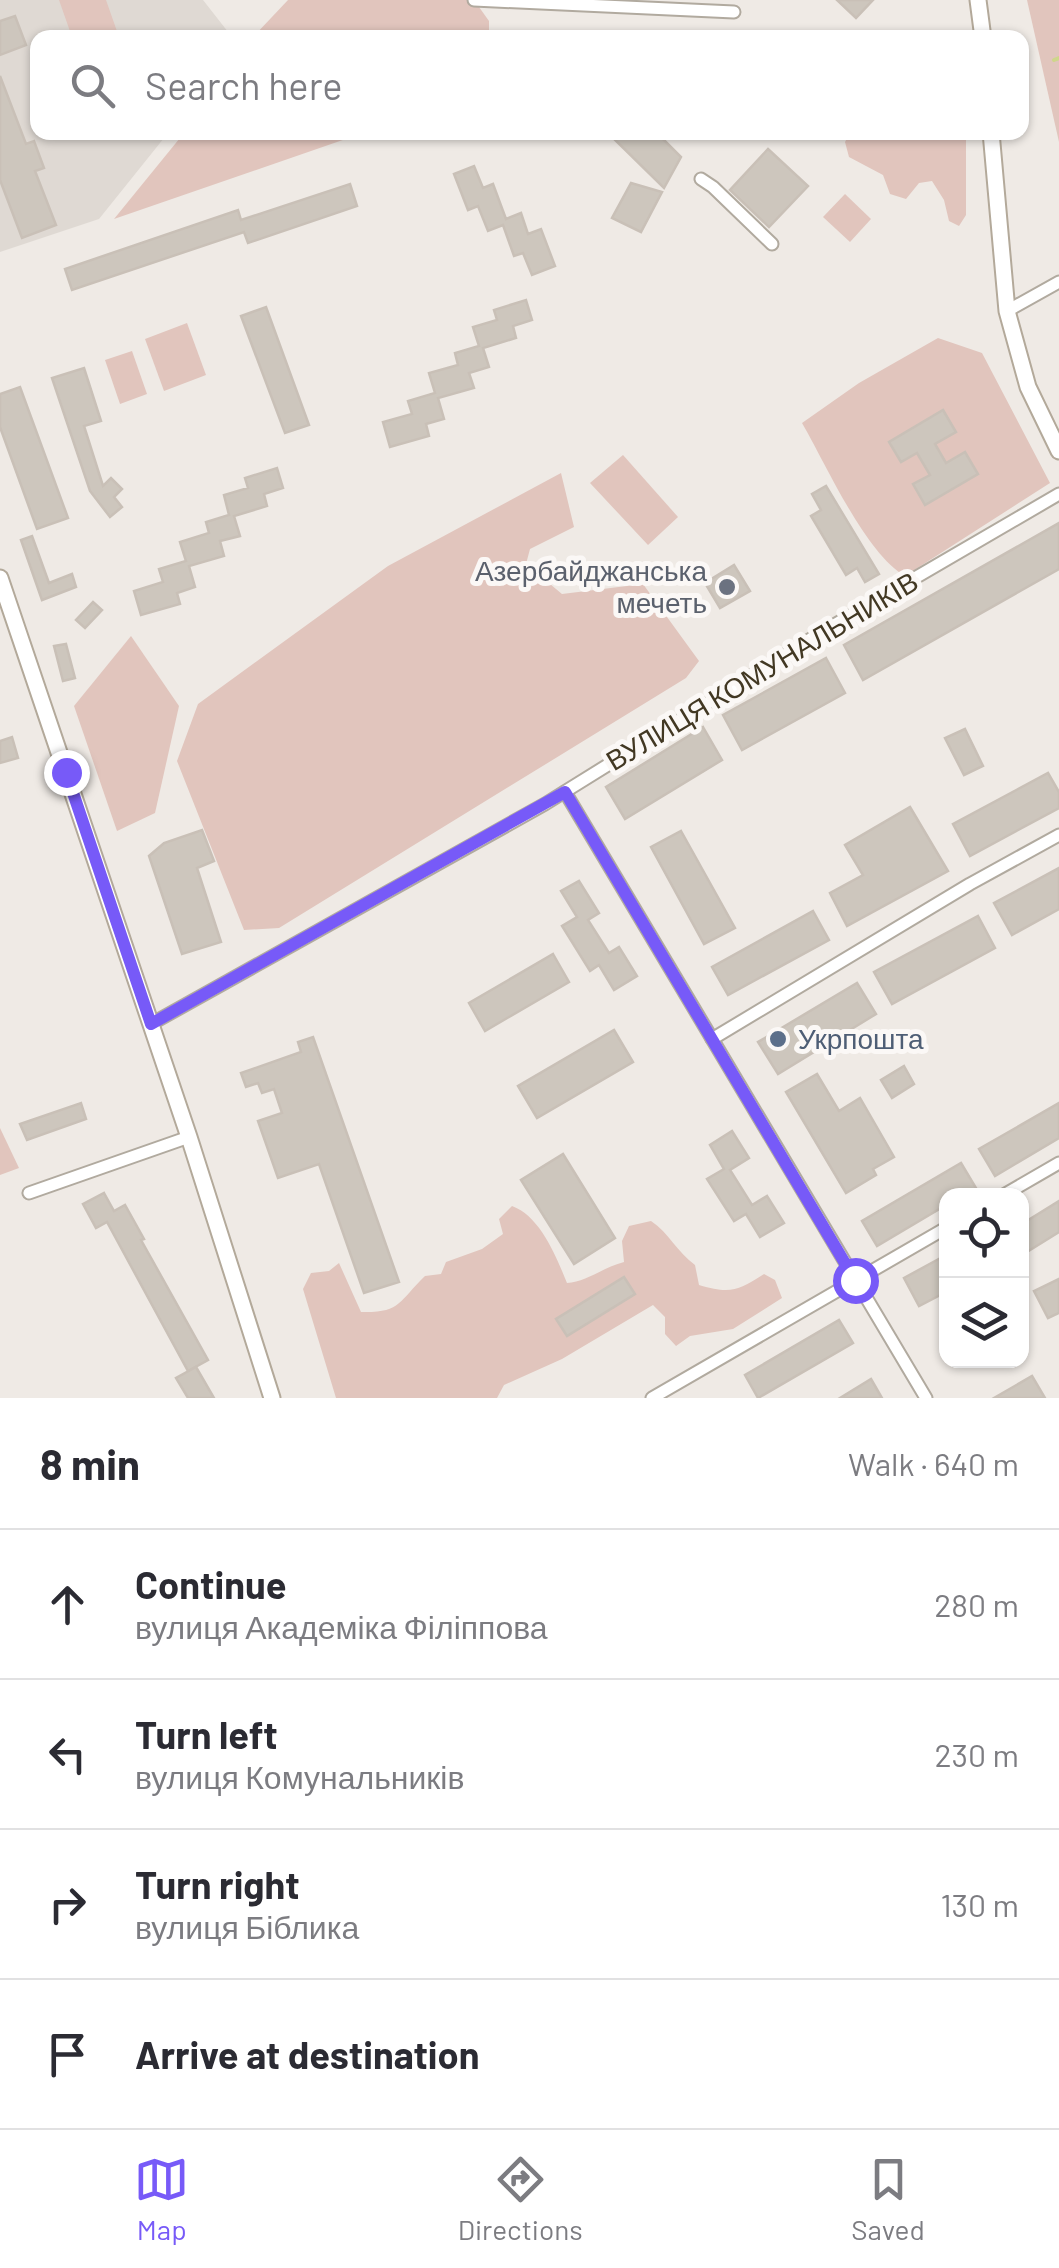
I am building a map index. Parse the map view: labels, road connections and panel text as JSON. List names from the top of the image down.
{
  "streets": {
    "street": ["ВУЛИЦЯ КОМУНАЛЬНИКІВ"]
  },
  "places": ["Азербайджанська мечеть", "Укрпошта"],
  "page": {
    "search": "Search here",
    "heading": ["8 min", "Walk · 640 m"],
    "list": [
      ["Continue", "вулиця Академіка Філіппова", "280 m"],
      ["Turn left", "вулиця Комунальників", "230 m"],
      ["Turn right", "вулиця Біблика", "130 m"],
      "Arrive at destination"
    ],
    "nav": ["Map", "Directions", "Saved"]
  }
}
